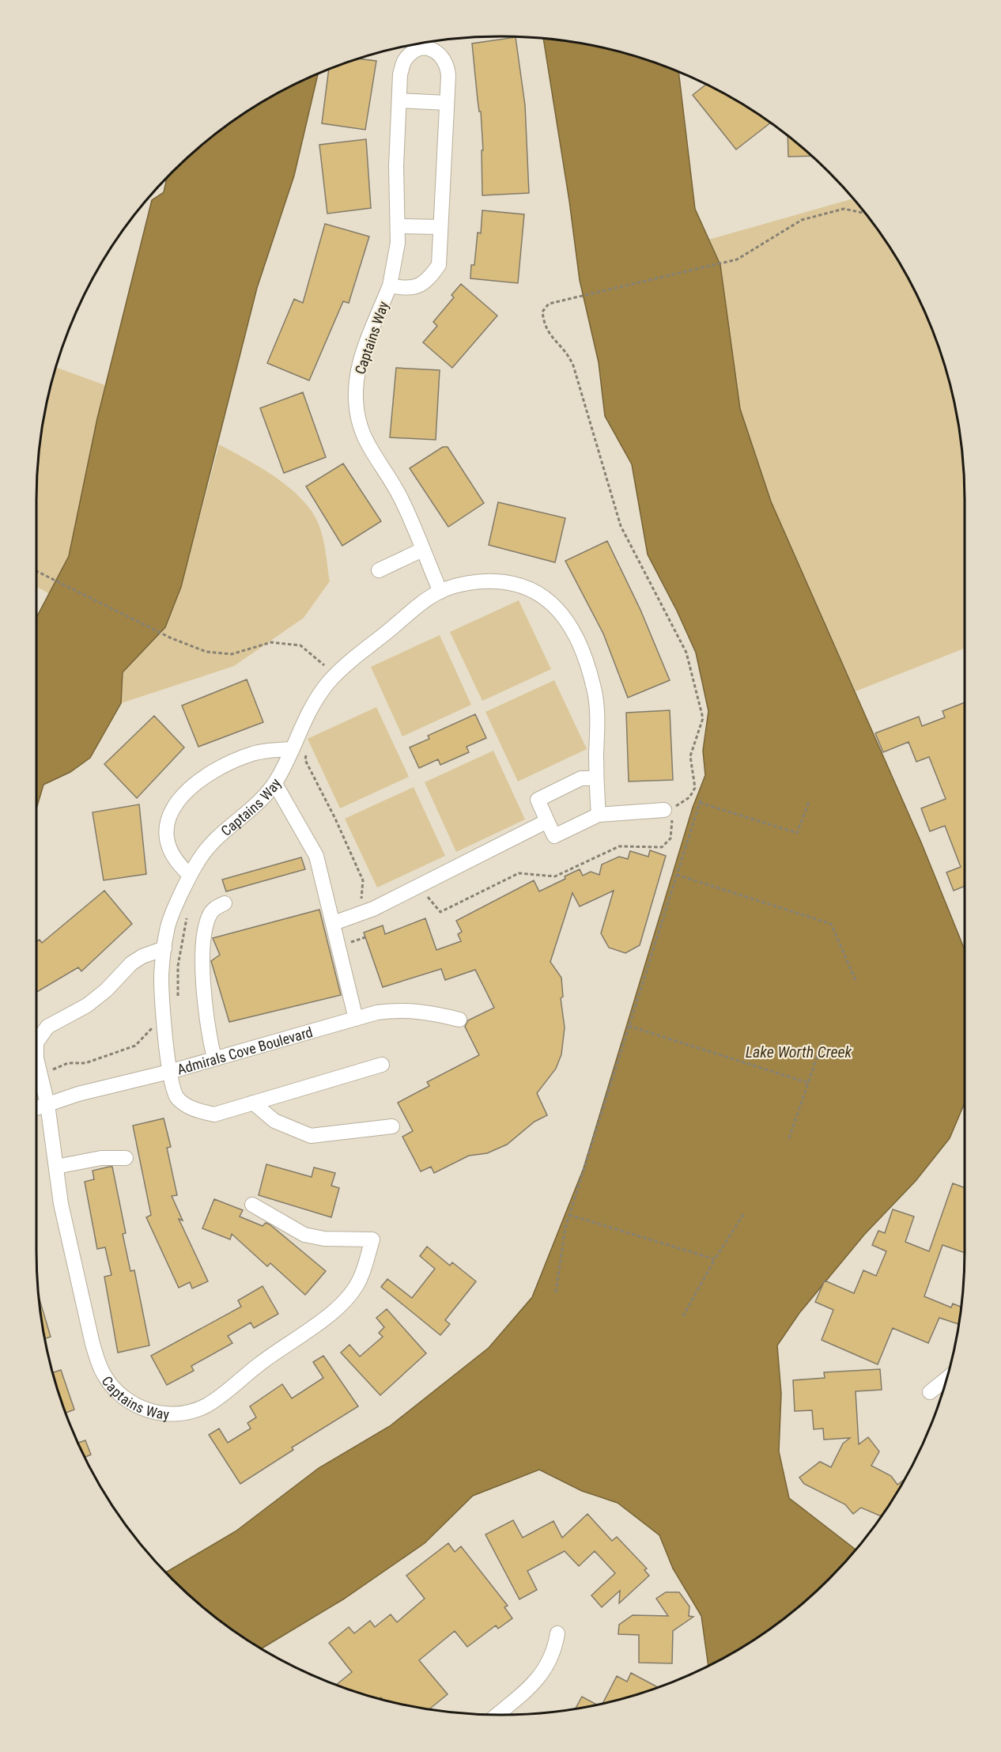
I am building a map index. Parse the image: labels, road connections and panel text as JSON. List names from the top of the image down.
{
  "streets": {
    "street": ["Captains Way", "Admirals Cove Boulevard"]
  },
  "crossings": [
    ["Captains Way", "Admirals Cove Boulevard"]
  ],
  "water": ["Lake Worth Creek"]
}
